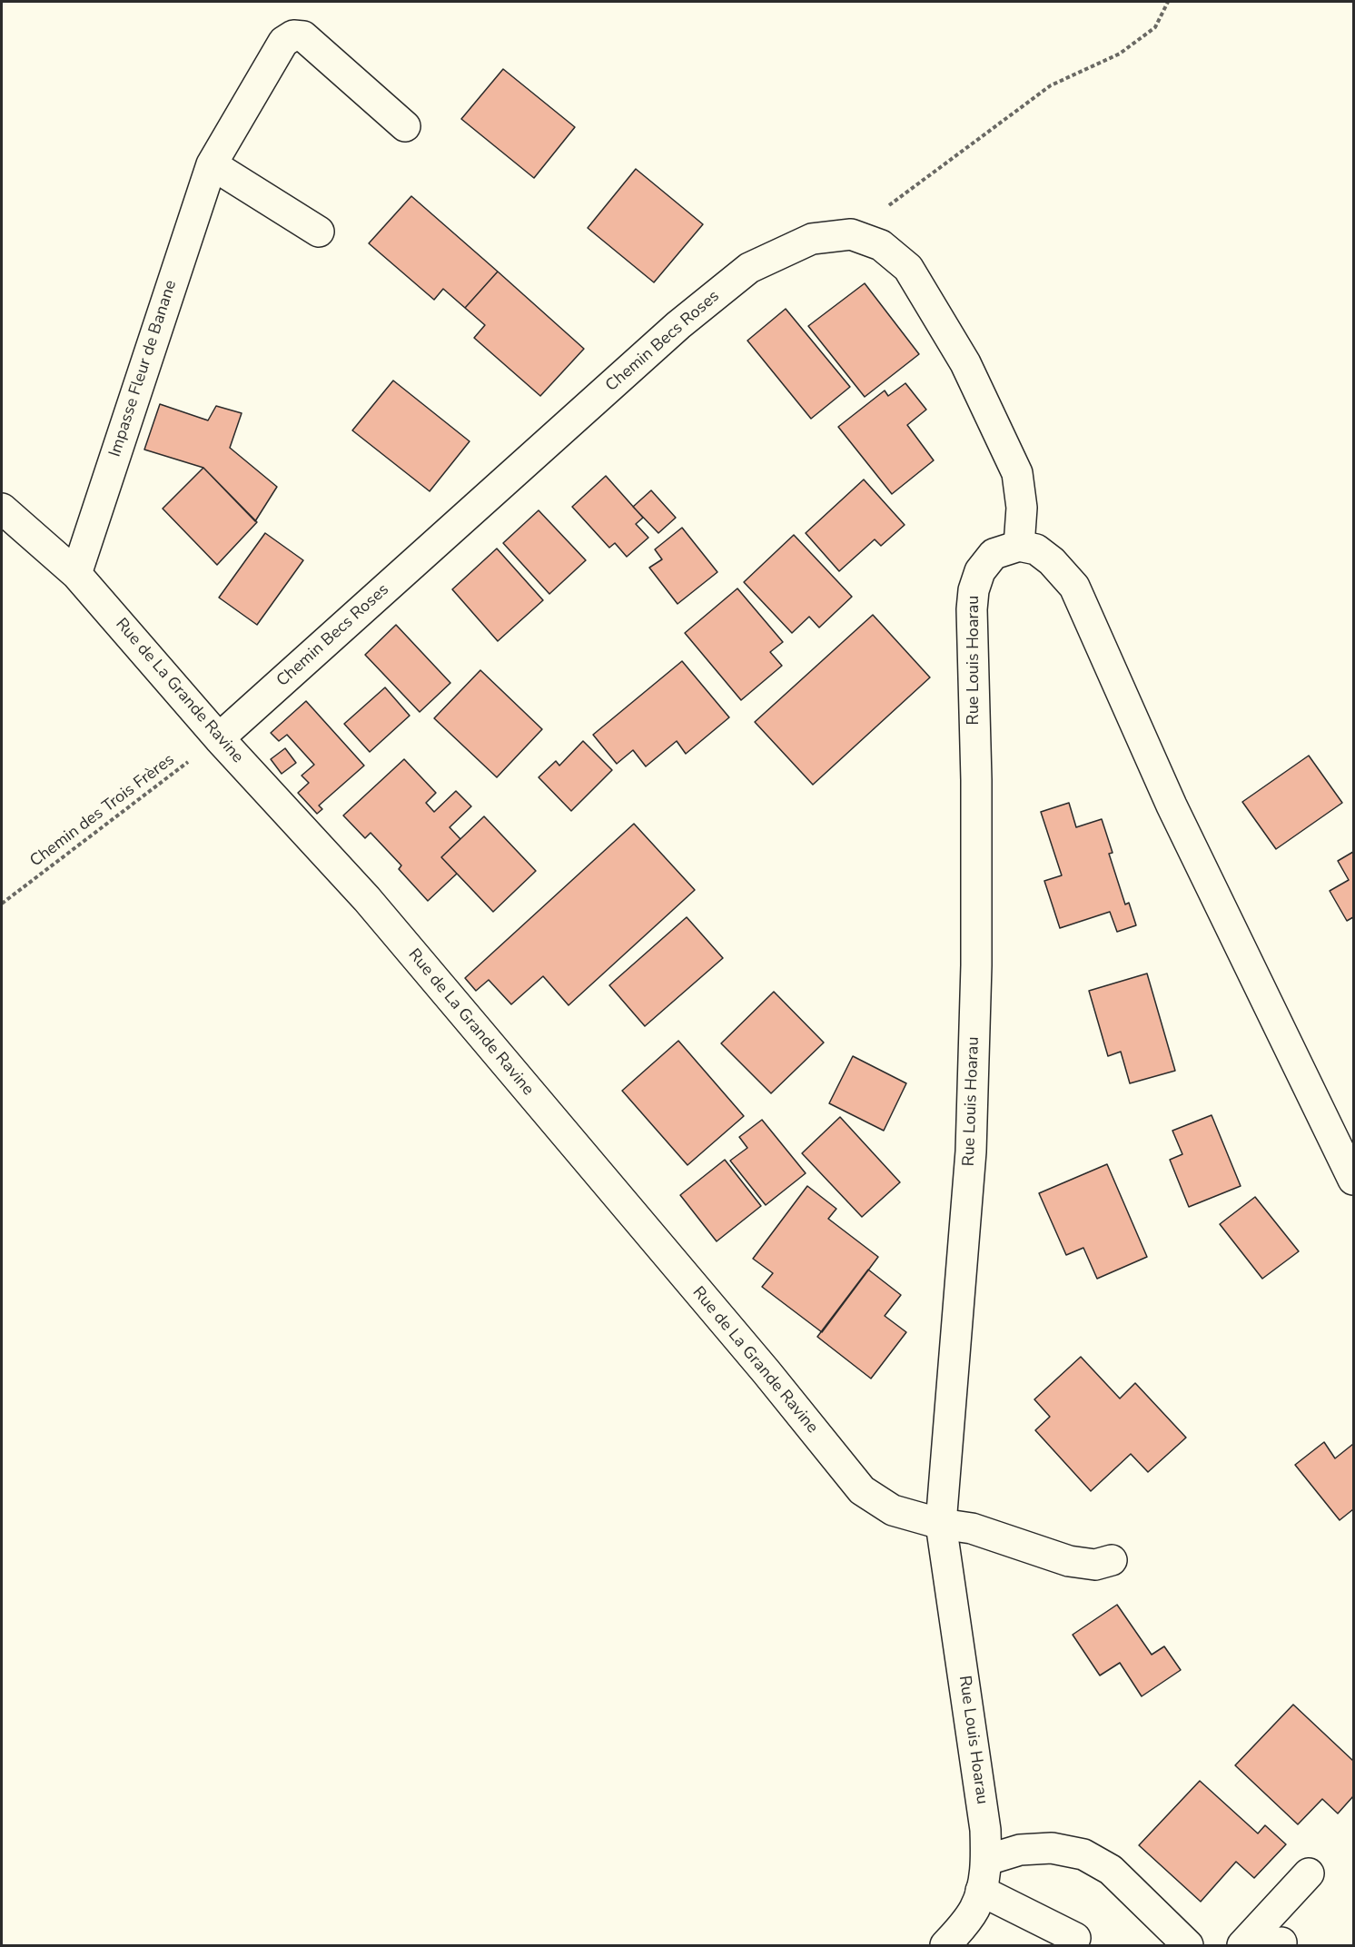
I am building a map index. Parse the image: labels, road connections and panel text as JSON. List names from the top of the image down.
{
  "streets": {
    "street": [
      "Chemin Becs Roses",
      "Impasse Fleur de Banane",
      "Rue Louis Hoarau",
      "Rue de La Grande Ravine"
    ],
    "path": ["Chemin des Trois Frères"]
  },
  "crossings": [
    ["Chemin Becs Roses", "Rue Louis Hoarau"],
    ["Chemin Becs Roses", "Rue de La Grande Ravine"],
    ["Chemin Becs Roses", "Chemin des Trois Frères"],
    ["Impasse Fleur de Banane", "Rue de La Grande Ravine"],
    ["Rue Louis Hoarau", "Rue de La Grande Ravine"],
    ["Rue de La Grande Ravine", "Chemin des Trois Frères"]
  ]
}
